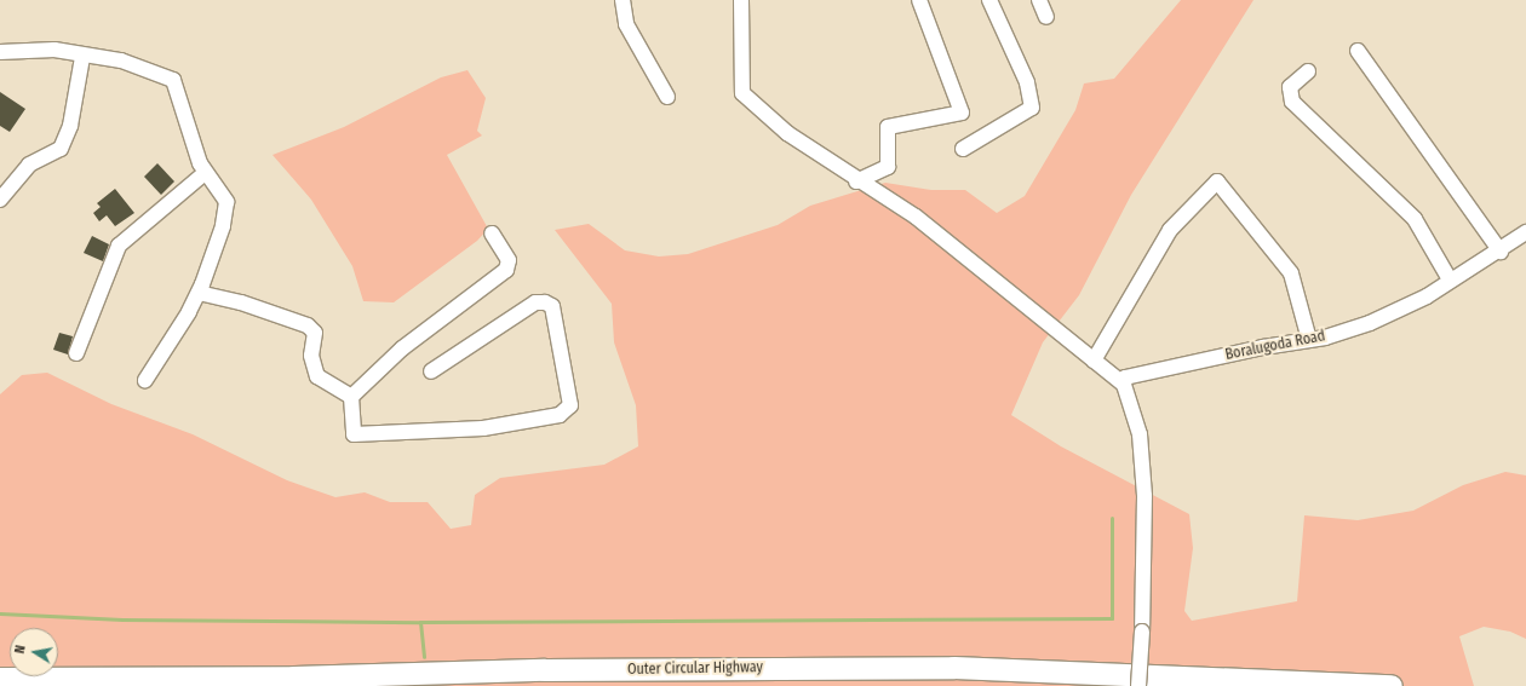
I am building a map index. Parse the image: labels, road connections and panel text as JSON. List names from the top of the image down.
{
  "streets": {
    "highway": ["Outer Circular Highway"],
    "street": ["Boralugoda Road"]
  },
  "north": "left"
}
